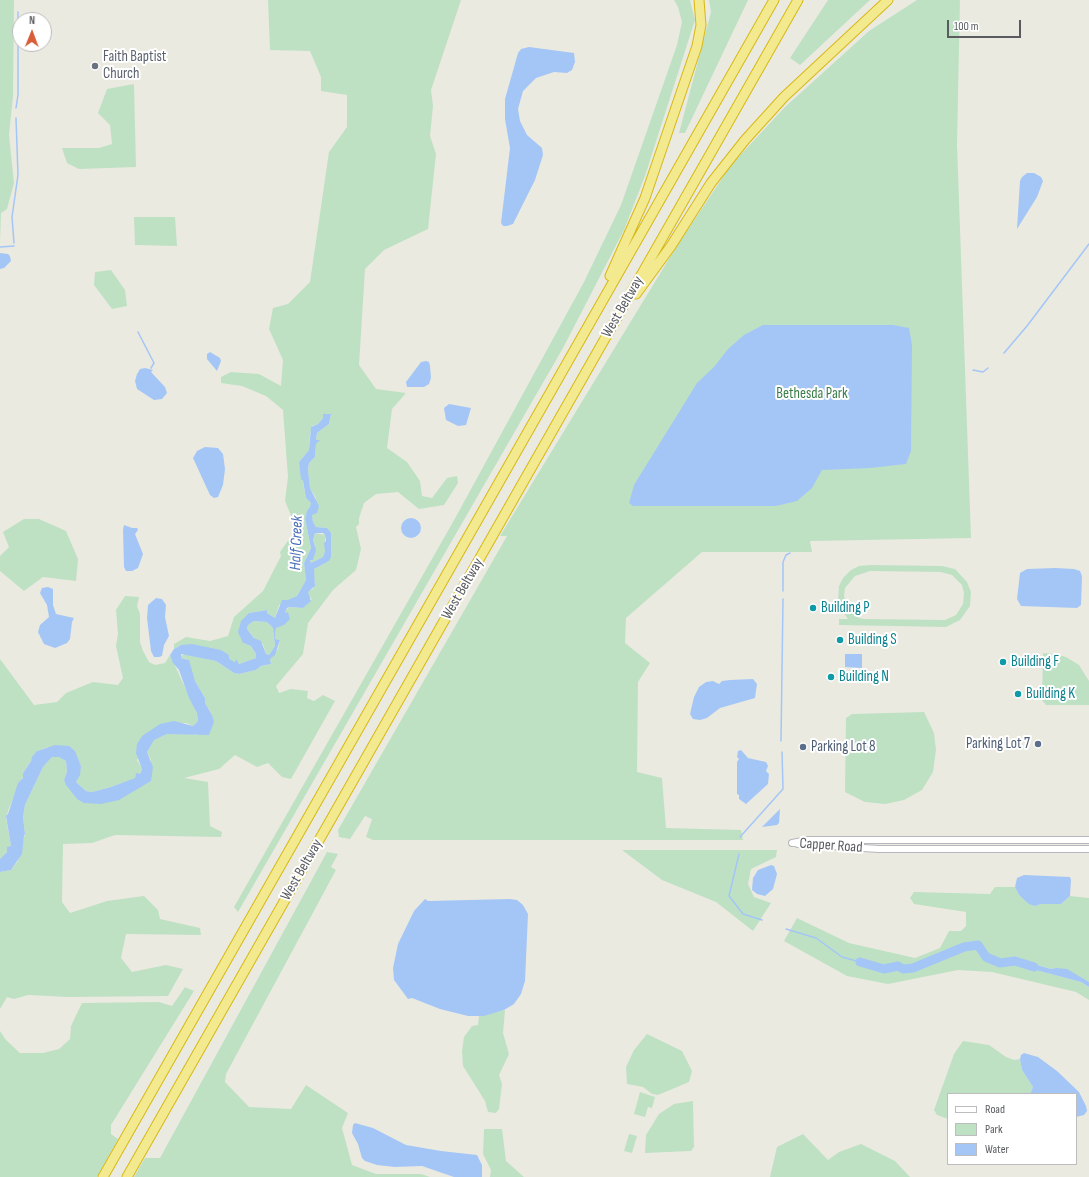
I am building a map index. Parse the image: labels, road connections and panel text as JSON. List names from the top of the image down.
{
  "streets": {
    "highway": ["West Beltway"],
    "street": ["Capper Road"]
  },
  "water": ["Half Creek"],
  "parks": ["Bethesda Park"],
  "places": [
    "Faith Baptist Church",
    "Building P",
    "Building S",
    "Building F",
    "Building N",
    "Building K",
    "Parking Lot 7",
    "Parking Lot 8"
  ],
  "legend": ["Road", "Park", "Water"],
  "scale_bar": "100 m",
  "north": "top"
}
